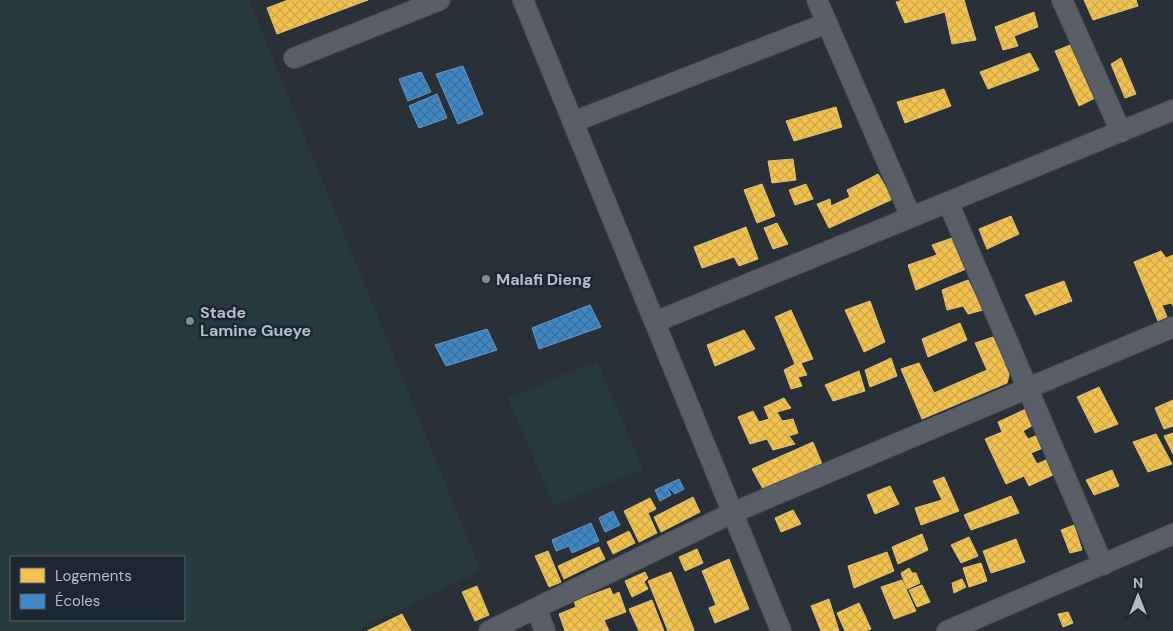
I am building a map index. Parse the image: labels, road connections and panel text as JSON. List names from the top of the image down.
{
  "places": ["Malafi Dieng", "Stade Lamine Gueye"],
  "legend": ["Logements", "Écoles"],
  "north": "top"
}
